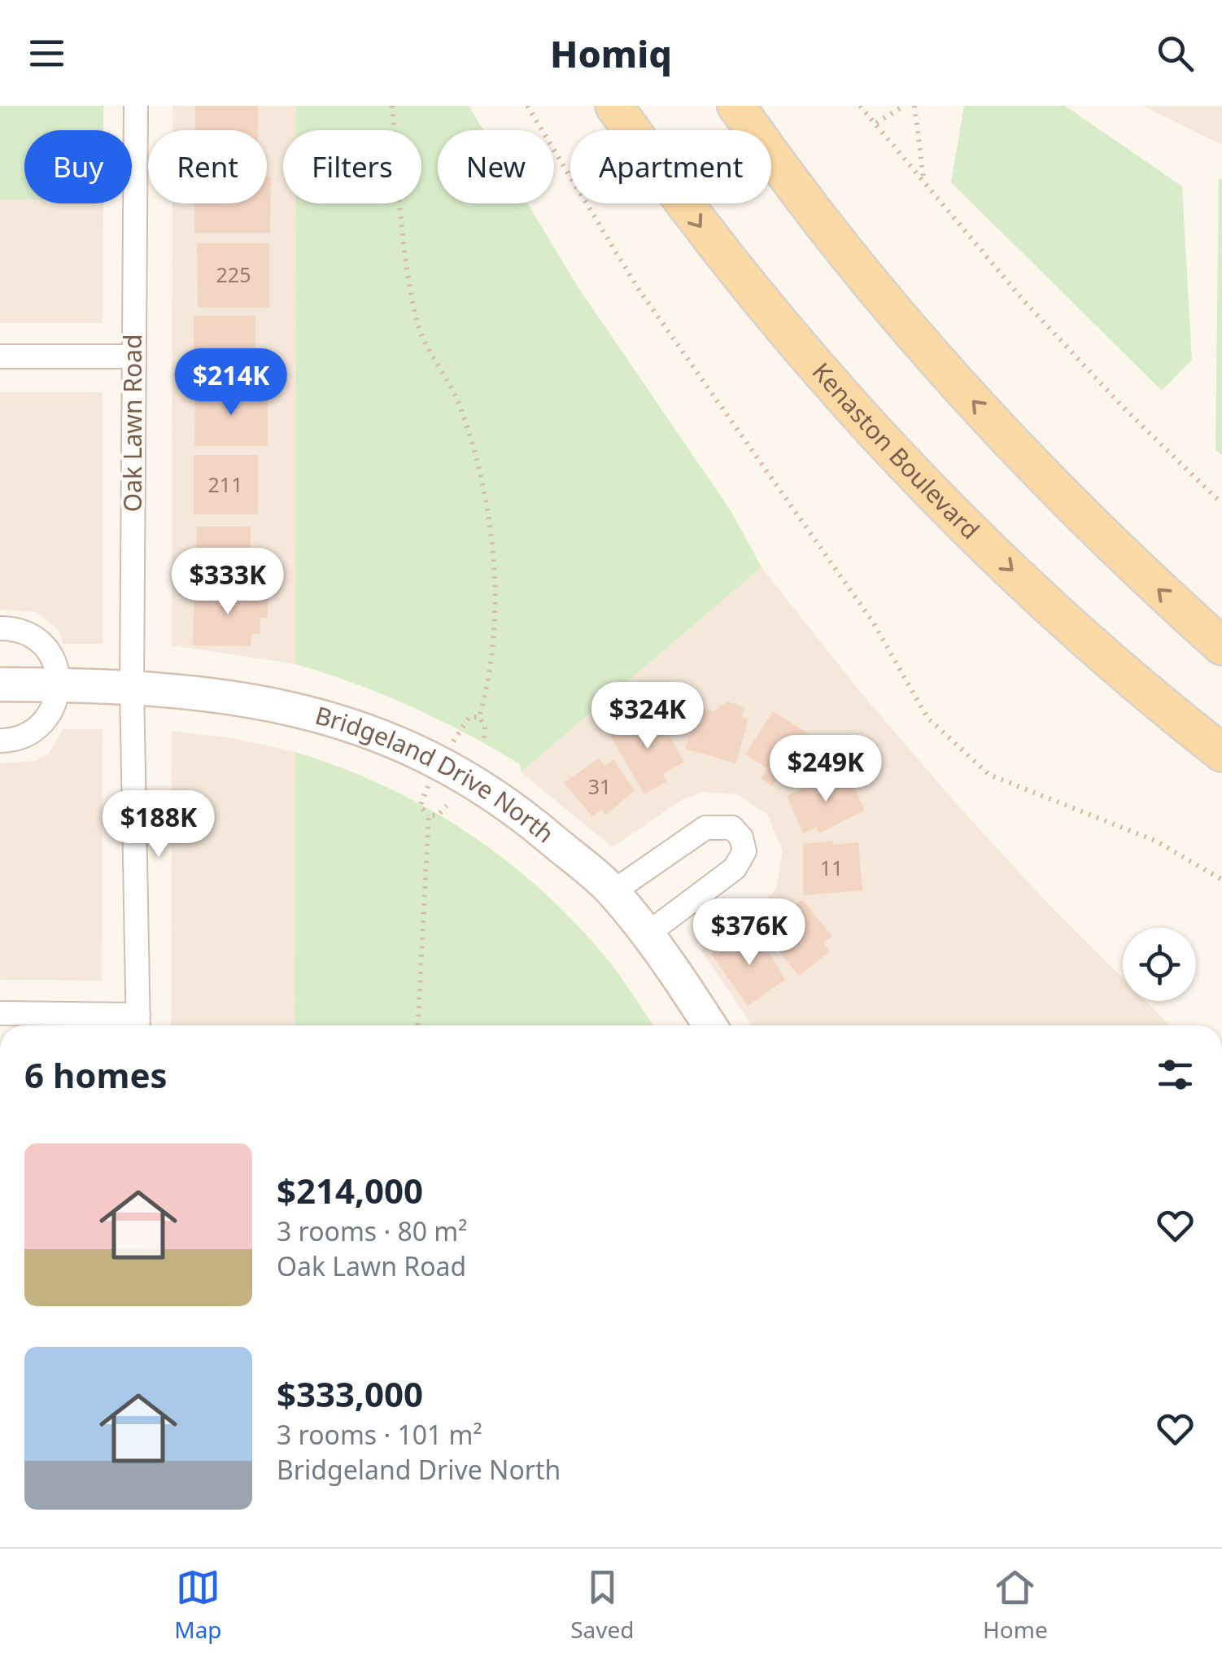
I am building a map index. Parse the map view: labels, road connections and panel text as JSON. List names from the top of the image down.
{
  "streets": {
    "main road": ["Kenaston Boulevard"],
    "street": ["Oak Lawn Road", "Bridgeland Drive North"]
  },
  "crossings": [
    ["Oak Lawn Road", "Bridgeland Drive North"]
  ],
  "house_numbers": [
    "225",
    "211",
    "31",
    "11"
  ],
  "page": {
    "header": "Homiq",
    "chip": [
      "Buy",
      "Rent",
      "Filters",
      "New",
      "Apartment"
    ],
    "price": [
      "$214K",
      "$333K",
      "$324K",
      "$249K",
      "$188K",
      "$376K"
    ],
    "heading": "6 homes",
    "list": [
      {
        "name": "$214,000",
        "note": "3 rooms · 80 m² · Oak Lawn Road"
      },
      {
        "name": "$333,000",
        "note": "3 rooms · 101 m² · Bridgeland Drive North"
      }
    ],
    "tabs": ["Map", "Saved", "Home"]
  }
}
